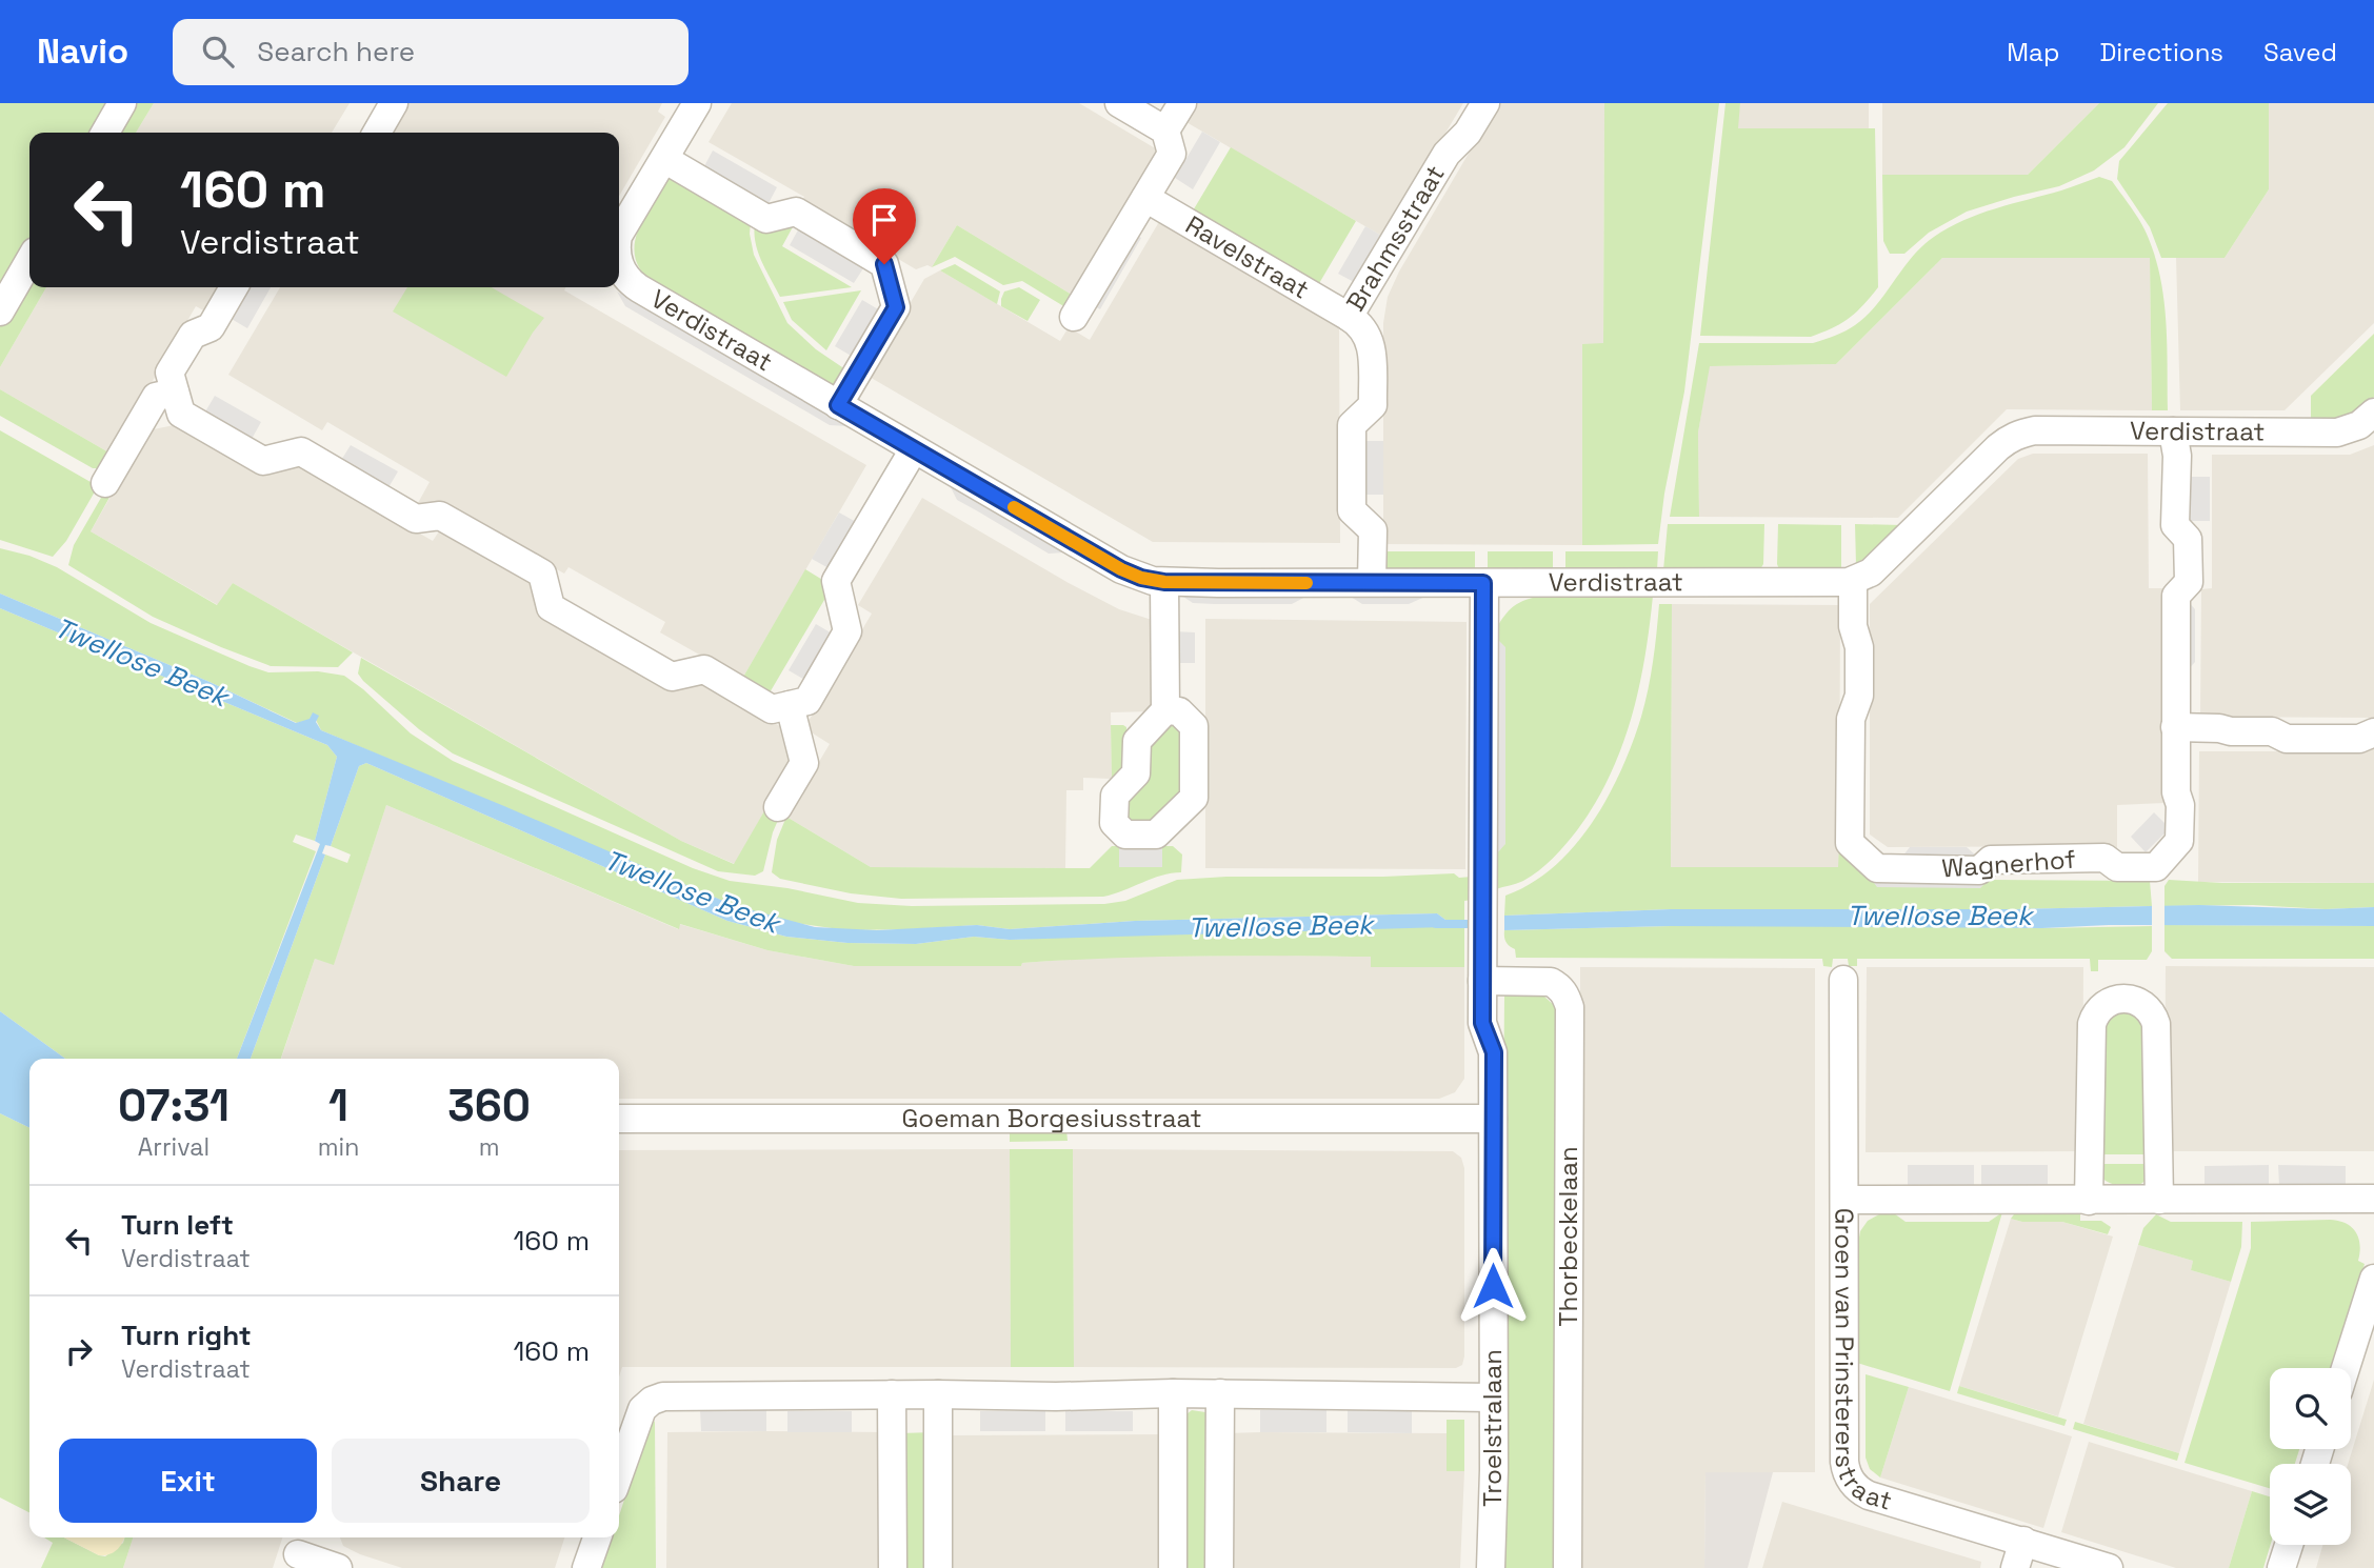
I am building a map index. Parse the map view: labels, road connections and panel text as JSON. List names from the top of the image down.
{
  "streets": {
    "street": [
      "Brahmsstraat",
      "Ravelstraat",
      "Verdistraat",
      "Wagnerhof",
      "Goeman Borgesiusstraat",
      "Thorbeckelaan",
      "Groen van Prinstererstraat",
      "Troelstralaan"
    ]
  },
  "crossings": [
    ["Brahmsstraat", "Ravelstraat"],
    ["Brahmsstraat", "Verdistraat"],
    ["Verdistraat", "Wagnerhof"],
    ["Verdistraat", "Troelstralaan"],
    ["Goeman Borgesiusstraat", "Troelstralaan"],
    ["Thorbeckelaan", "Troelstralaan"]
  ],
  "water": ["Twellose Beek"],
  "page": {
    "header": "Navio",
    "search": "Search here",
    "nav": ["Map", "Directions", "Saved"],
    "turn": ["160 m", "Verdistraat"],
    "eta": [
      "07:31",
      "Arrival",
      "1",
      "min",
      "360",
      "m"
    ],
    "list": [
      {
        "name": "Turn left",
        "note": "Verdistraat",
        "value": "160 m"
      },
      {
        "name": "Turn right",
        "note": "Verdistraat",
        "value": "160 m"
      }
    ],
    "buttons": ["Exit", "Share"]
  }
}
